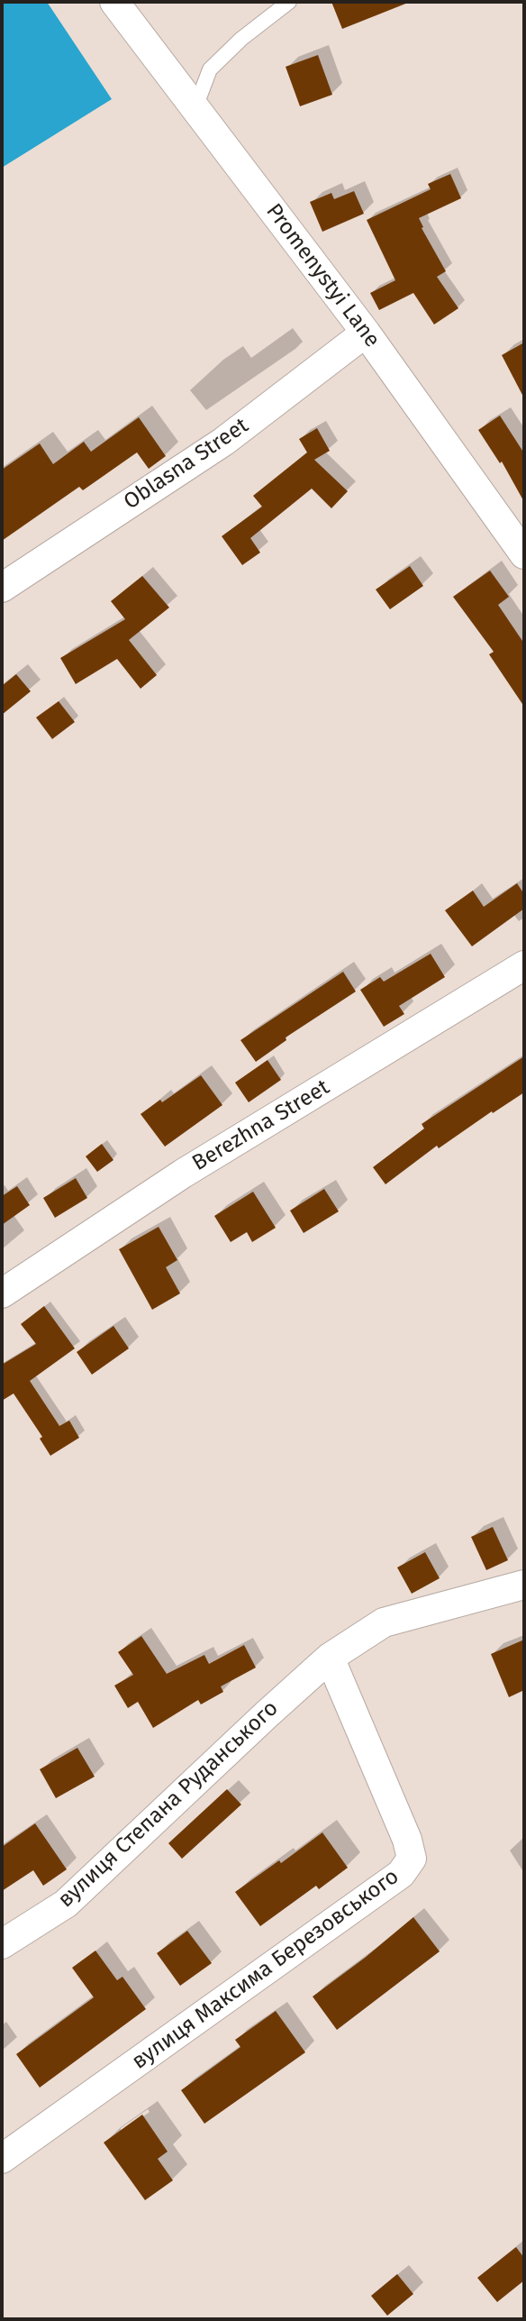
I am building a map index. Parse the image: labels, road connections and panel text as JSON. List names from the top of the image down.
{
  "streets": {
    "street": [
      "Promenystyi Lane",
      "Oblasna Street",
      "Berezhna Street",
      "вулиця Степана Руданського",
      "вулиця Максима Березовського"
    ]
  },
  "crossings": [
    ["Promenystyi Lane", "Oblasna Street"],
    ["вулиця Степана Руданського", "вулиця Максима Березовського"]
  ]
}
